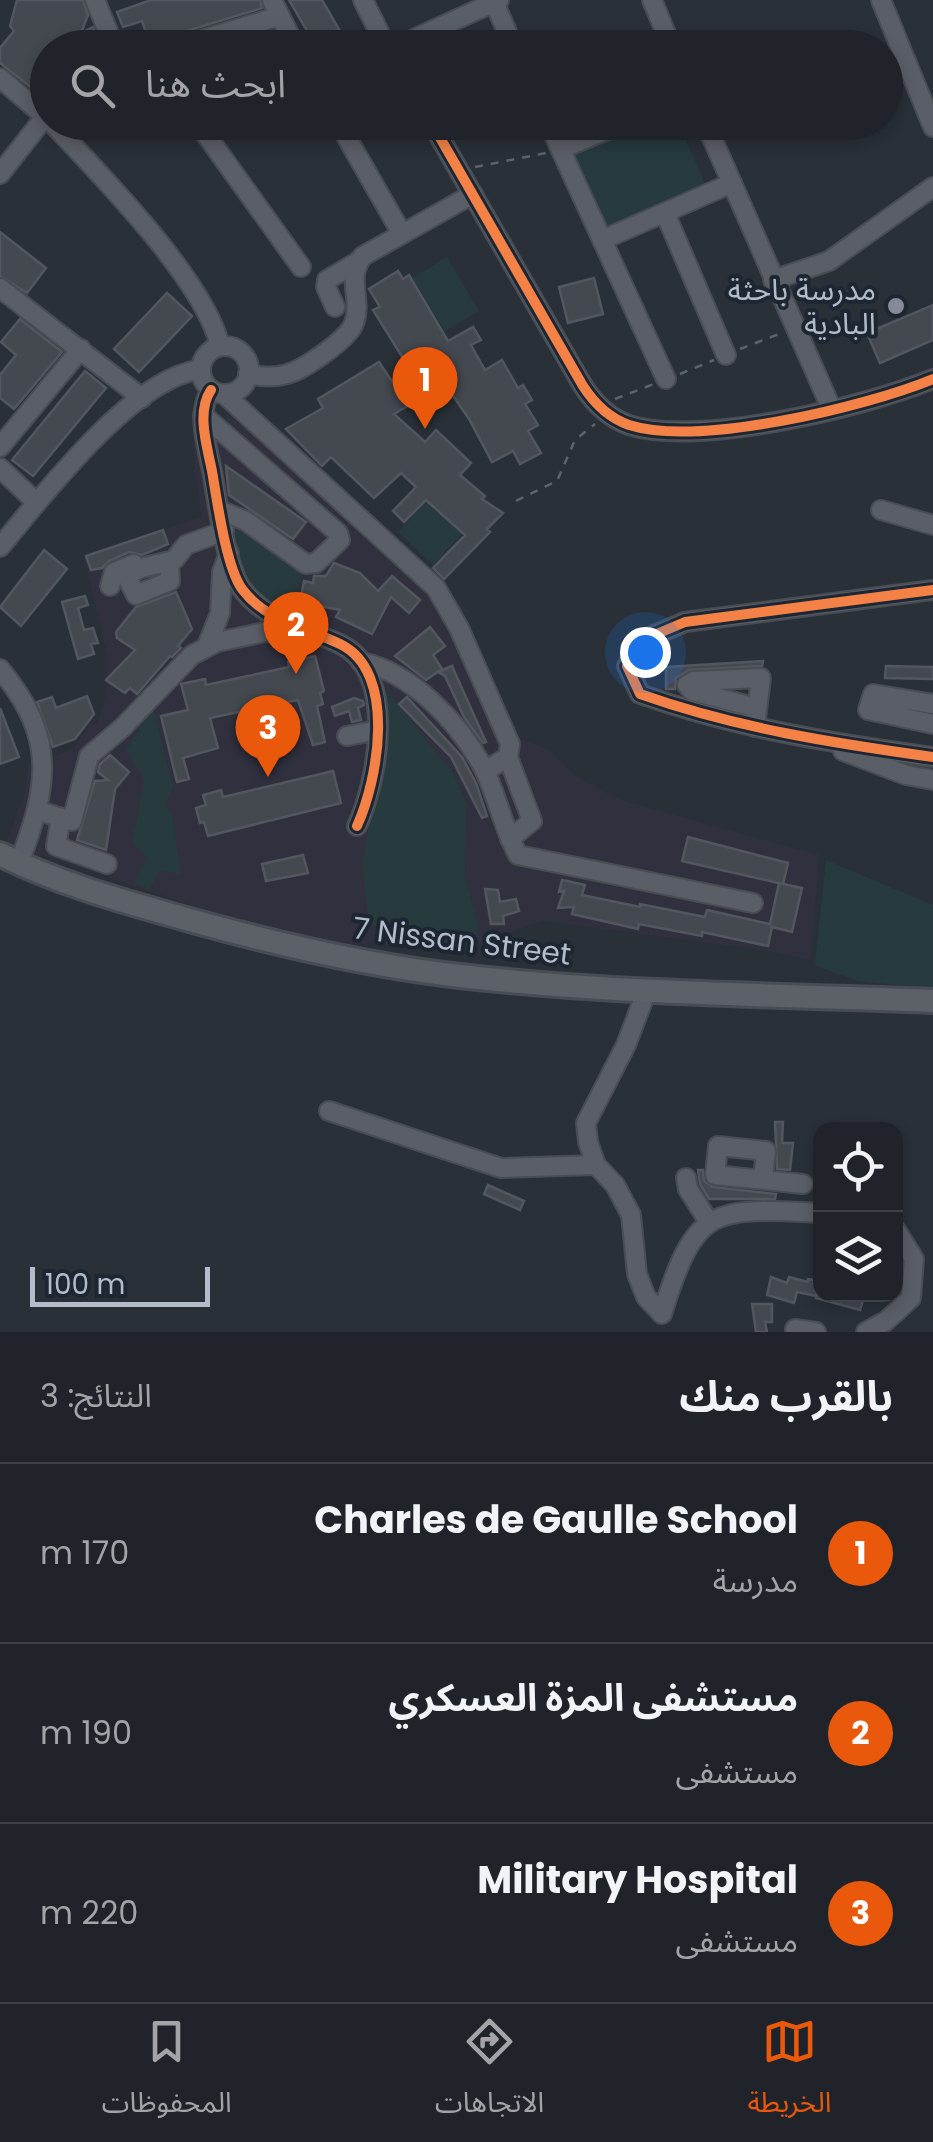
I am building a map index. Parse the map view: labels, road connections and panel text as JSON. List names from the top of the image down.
{
  "streets": {
    "main road": ["7 Nissan Street"]
  },
  "places": ["مدرسة باحثة البادية"],
  "scale_bar": "100 m",
  "page": {
    "search": "ابحث هنا",
    "pins": ["1", "2", "3"],
    "scale": "100 m",
    "heading": ["بالقرب منك", "النتائج: 3"],
    "list": [
      {
        "mark": "1",
        "name": "Charles de Gaulle School",
        "note": "مدرسة",
        "value": "170 m"
      },
      {
        "mark": "2",
        "name": "مستشفى المزة العسكري",
        "note": "مستشفى",
        "value": "190 m"
      },
      {
        "mark": "3",
        "name": "Military Hospital",
        "note": "مستشفى",
        "value": "220 m"
      }
    ],
    "nav": ["الخريطة", "الاتجاهات", "المحفوظات"]
  }
}
